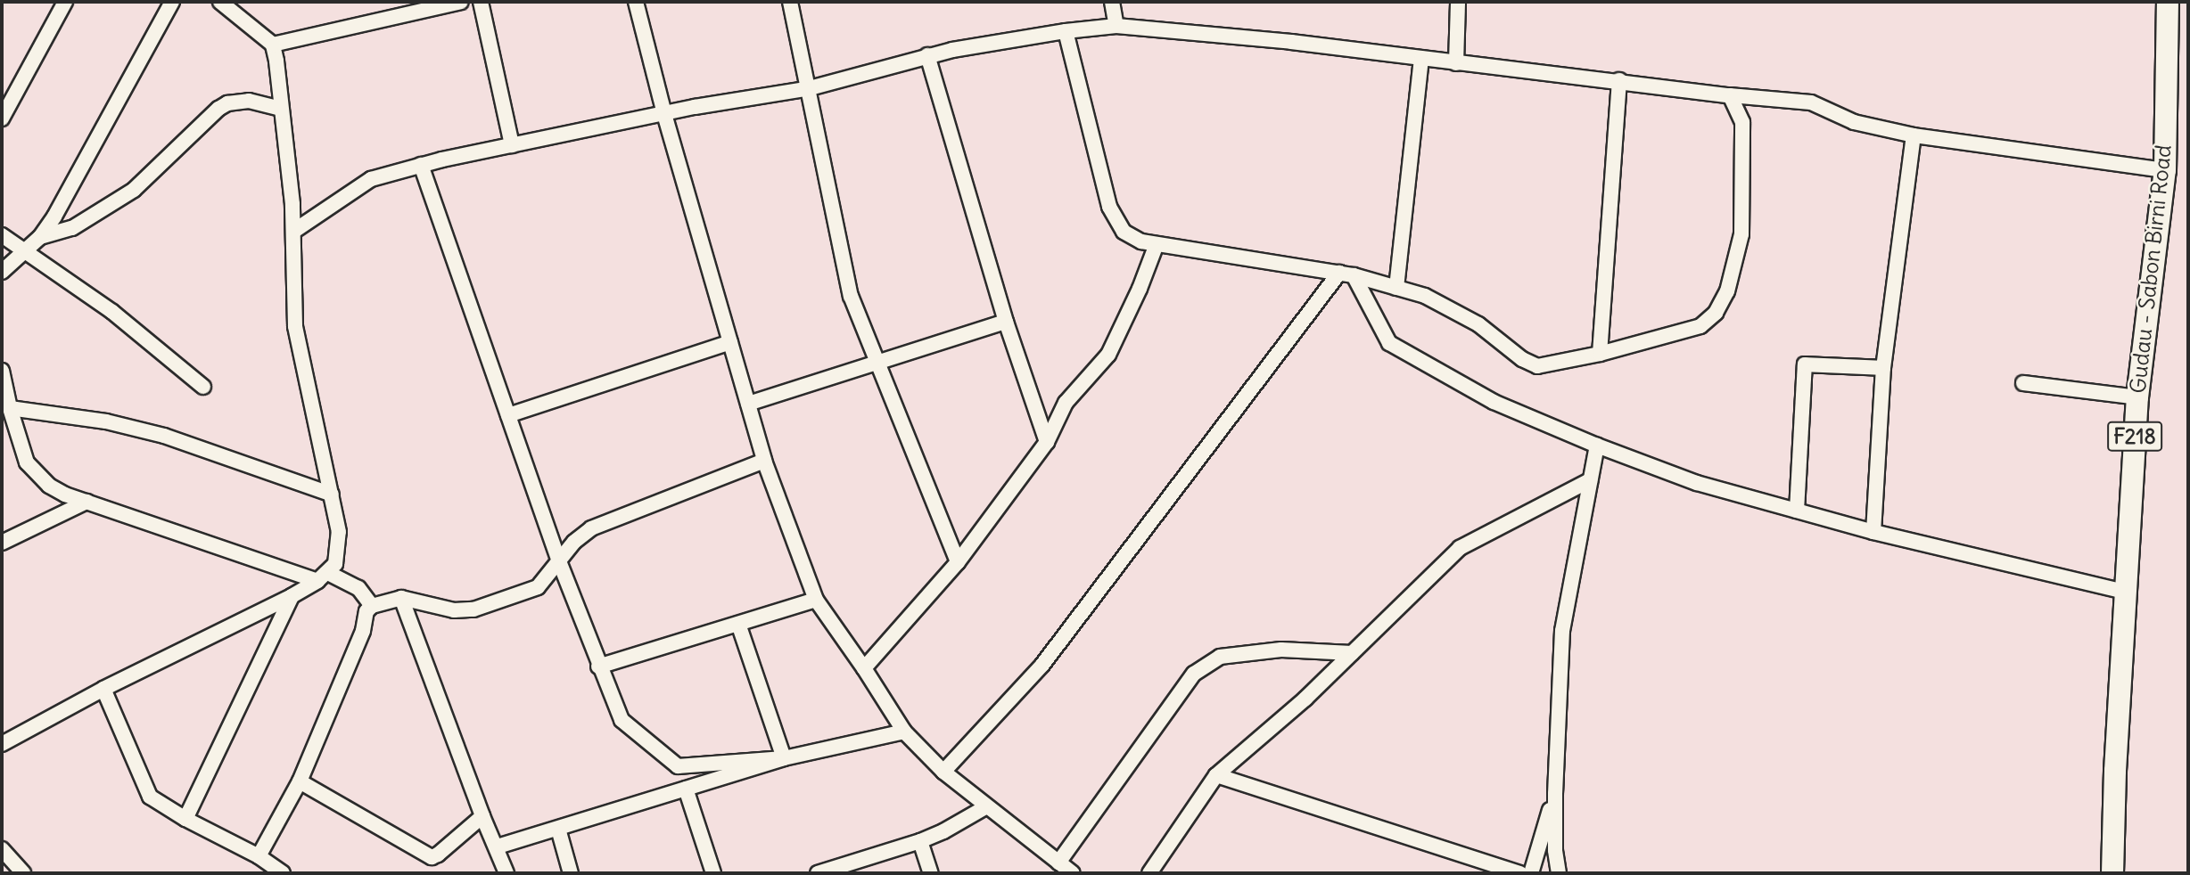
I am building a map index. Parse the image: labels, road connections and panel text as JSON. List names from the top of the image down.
{
  "streets": {
    "main road": ["Gudau - Sabon Birni Road", "F218"]
  }
}
